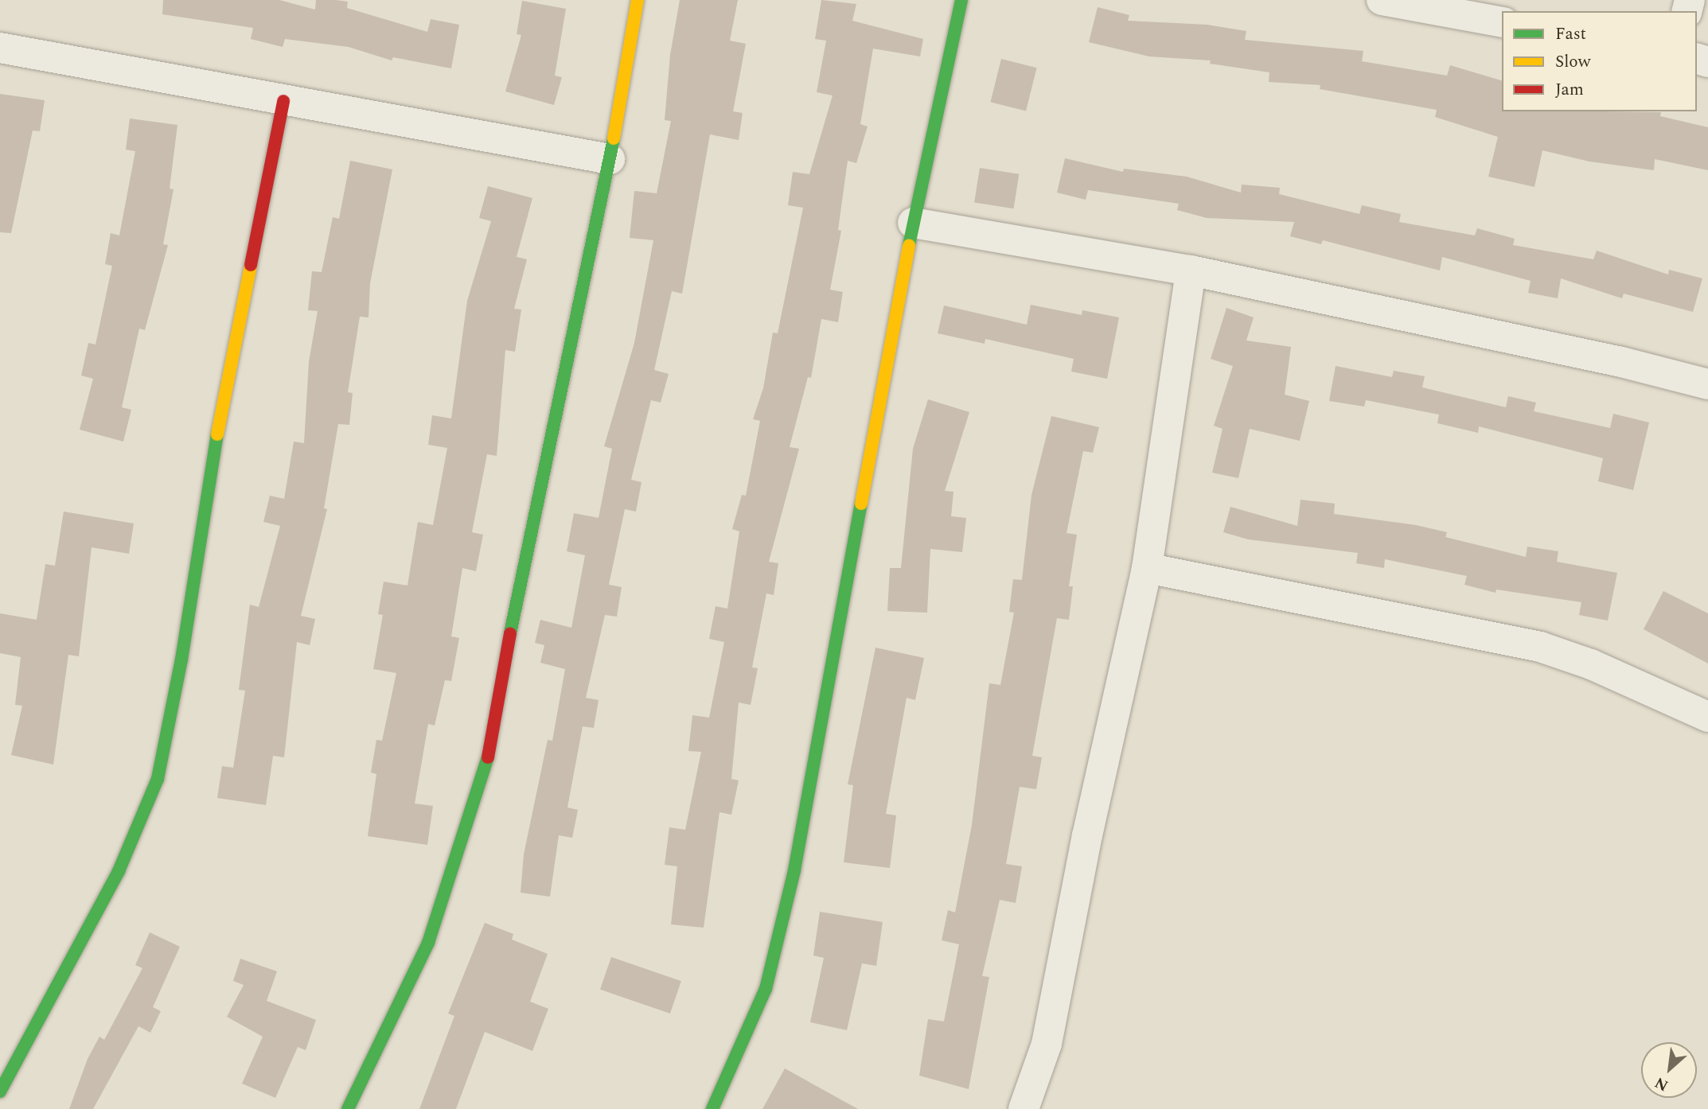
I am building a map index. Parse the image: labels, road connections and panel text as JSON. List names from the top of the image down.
{
  "legend": ["Fast", "Slow", "Jam"],
  "north": "bottom left"
}
